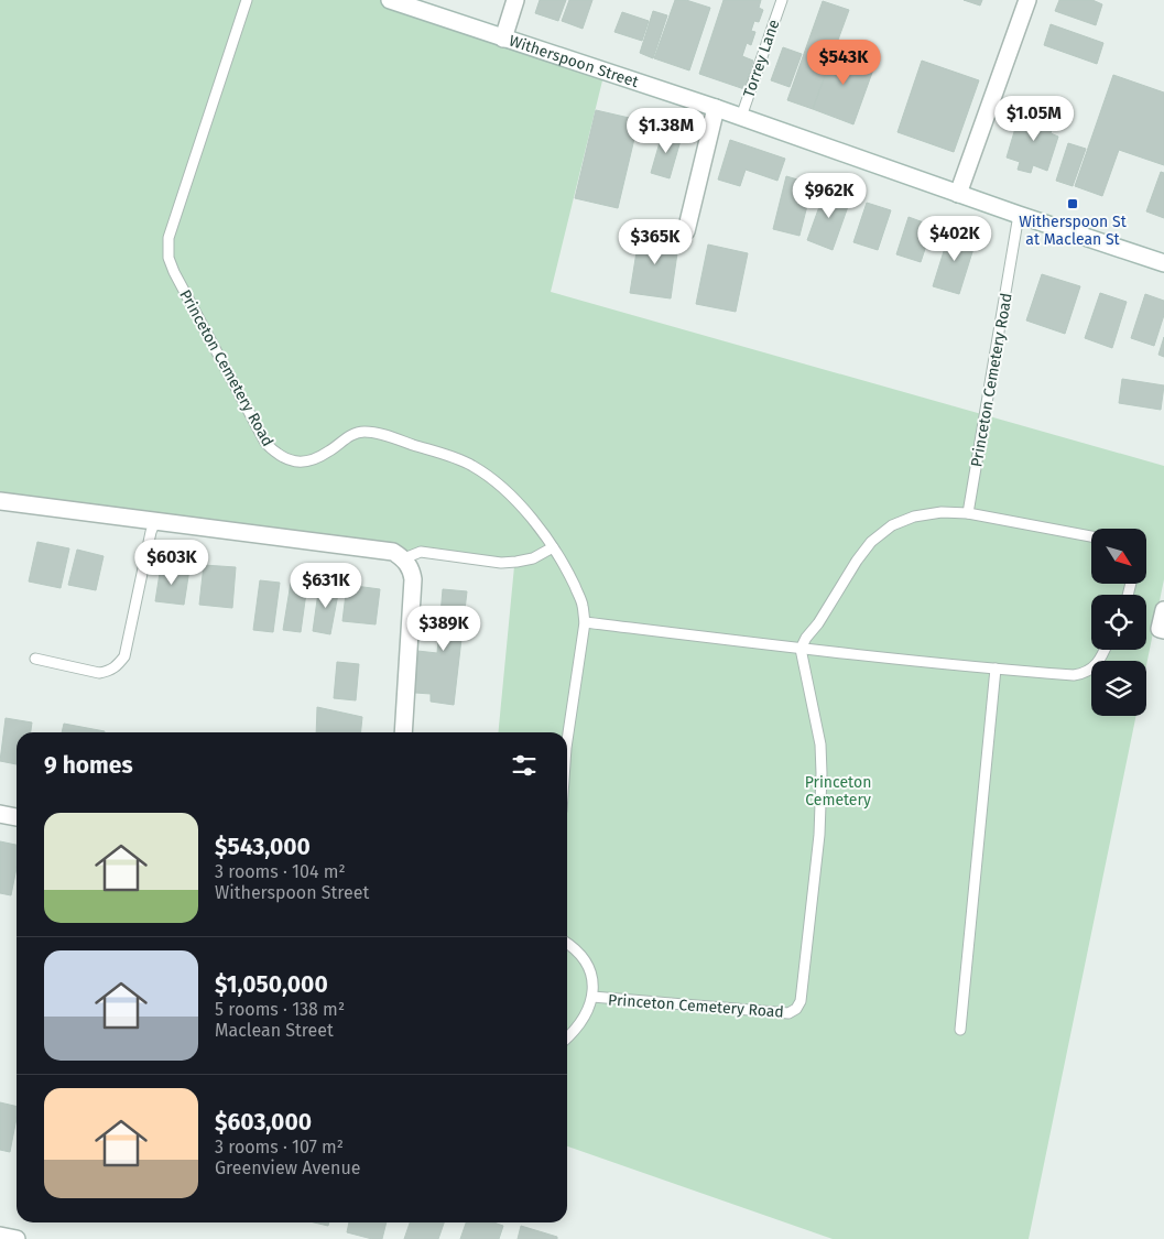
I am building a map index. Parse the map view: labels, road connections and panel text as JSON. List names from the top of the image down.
{
  "streets": {
    "street": ["Witherspoon Street"],
    "lane": ["Torrey Lane", "Princeton Cemetery Road"]
  },
  "crossings": [
    ["Torrey Lane", "Witherspoon Street"],
    ["Witherspoon Street", "Princeton Cemetery Road"]
  ],
  "parks": ["Princeton Cemetery"],
  "places": {
    "transit": ["Witherspoon St at Maclean St"]
  },
  "north": "bottom right",
  "page": {
    "price": [
      "$543K",
      "$1.05M",
      "$1.38M",
      "$962K",
      "$402K",
      "$365K",
      "$603K",
      "$631K",
      "$389K"
    ],
    "heading": "9 homes",
    "list": [
      {
        "name": "$543,000",
        "note": "3 rooms · 104 m² · Witherspoon Street"
      },
      {
        "name": "$1,050,000",
        "note": "5 rooms · 138 m² · Maclean Street"
      },
      {
        "name": "$603,000",
        "note": "3 rooms · 107 m² · Greenview Avenue"
      }
    ]
  }
}
